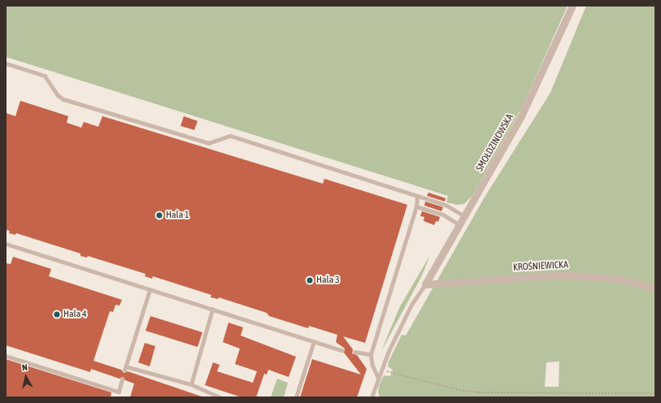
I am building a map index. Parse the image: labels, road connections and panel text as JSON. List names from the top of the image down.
{
  "streets": {
    "street": ["SMOŁDZINOWSKA", "KROŚNIEWICKA"]
  },
  "crossings": [
    ["SMOŁDZINOWSKA", "KROŚNIEWICKA"]
  ],
  "places": ["Hala 1", "Hala 3", "Hala 4"],
  "north": "top"
}
